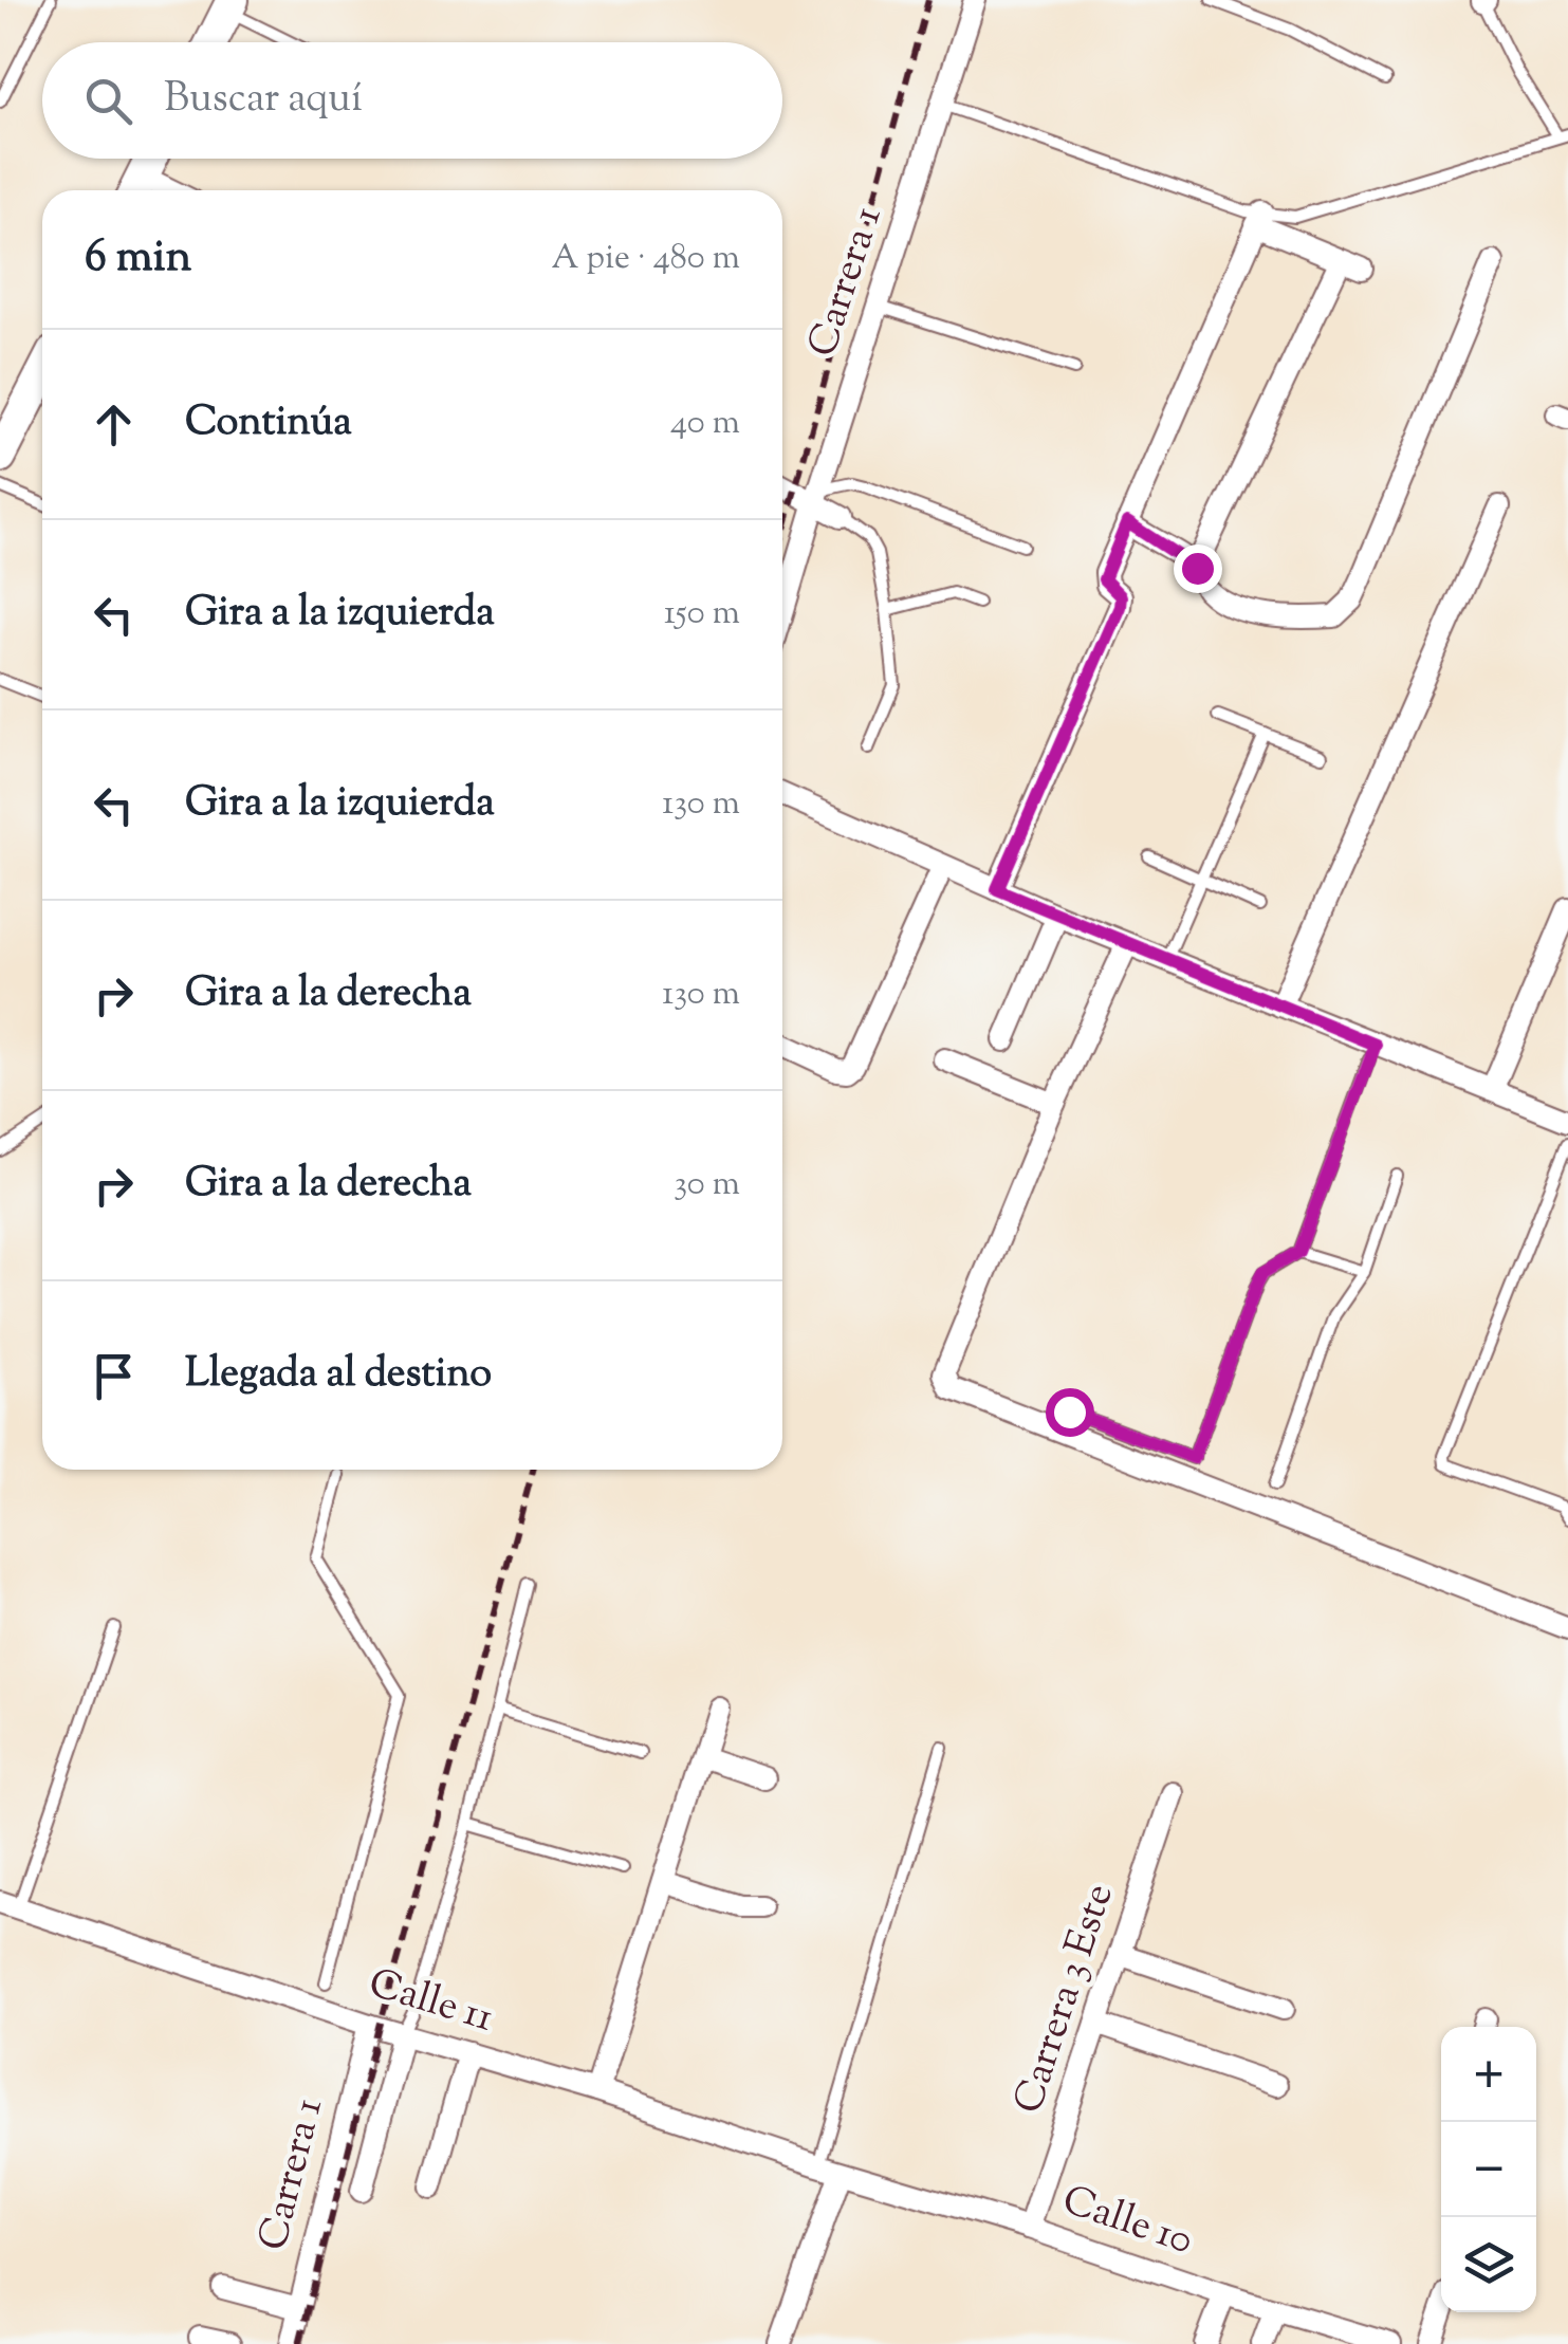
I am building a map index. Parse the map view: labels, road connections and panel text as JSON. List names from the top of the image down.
{
  "streets": {
    "street": [
      "Carrera 1",
      "Carrera 3 Este",
      "Calle 11",
      "Calle 10"
    ]
  },
  "crossings": [
    ["Carrera 1", "Calle 11"],
    ["Carrera 3 Este", "Calle 10"],
    ["Calle 11", "Calle 10"]
  ],
  "page": {
    "search": "Buscar aquí",
    "heading": ["6 min", "A pie · 480 m"],
    "list": [
      ["Continúa", "40 m"],
      ["Gira a la izquierda", "150 m"],
      ["Gira a la izquierda", "130 m"],
      ["Gira a la derecha", "130 m"],
      ["Gira a la derecha", "30 m"],
      "Llegada al destino"
    ],
    "map_buttons": ["+", "−"]
  }
}
